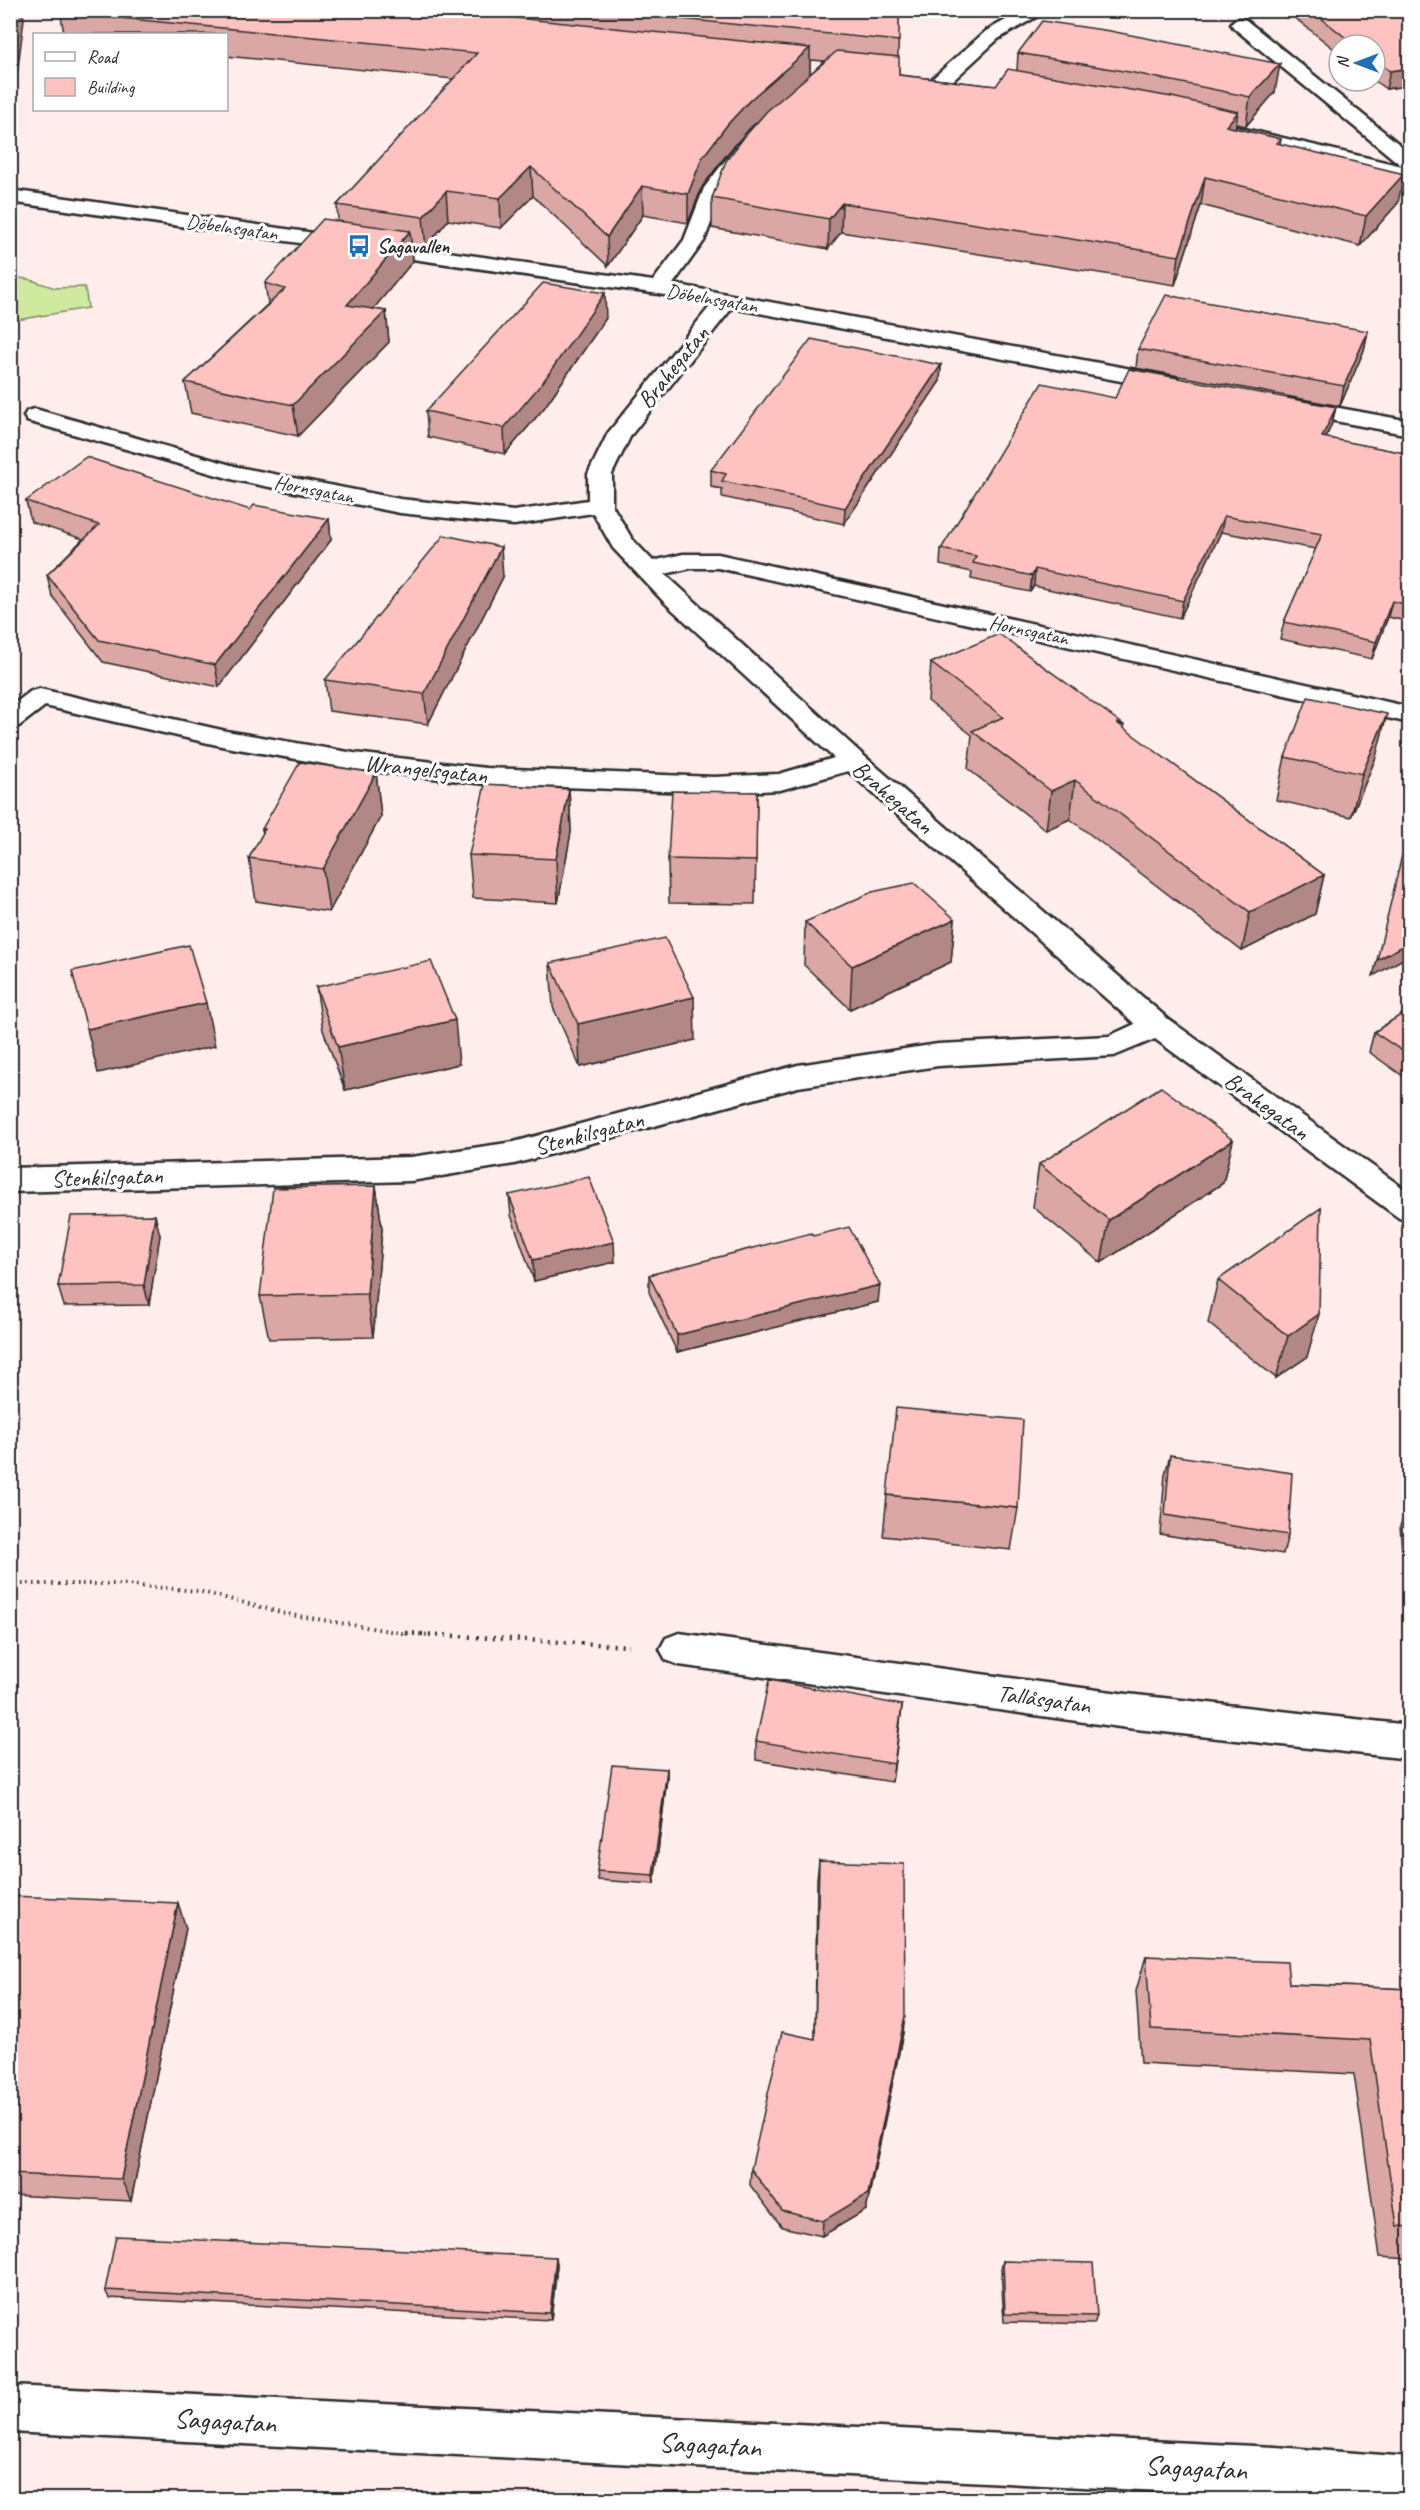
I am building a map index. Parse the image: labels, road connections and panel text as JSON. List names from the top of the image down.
{
  "streets": {
    "street": [
      "Döbelnsgatan",
      "Brahegatan",
      "Hornsgatan",
      "Wrangelsgatan",
      "Stenkilsgatan",
      "Tallåsgatan",
      "Sagagatan"
    ]
  },
  "crossings": [
    ["Döbelnsgatan", "Brahegatan"],
    ["Brahegatan", "Hornsgatan"],
    ["Brahegatan", "Wrangelsgatan"],
    ["Brahegatan", "Stenkilsgatan"]
  ],
  "places": {
    "bus stop": ["Sagavallen"]
  },
  "legend": ["Road", "Building"],
  "north": "left"
}
